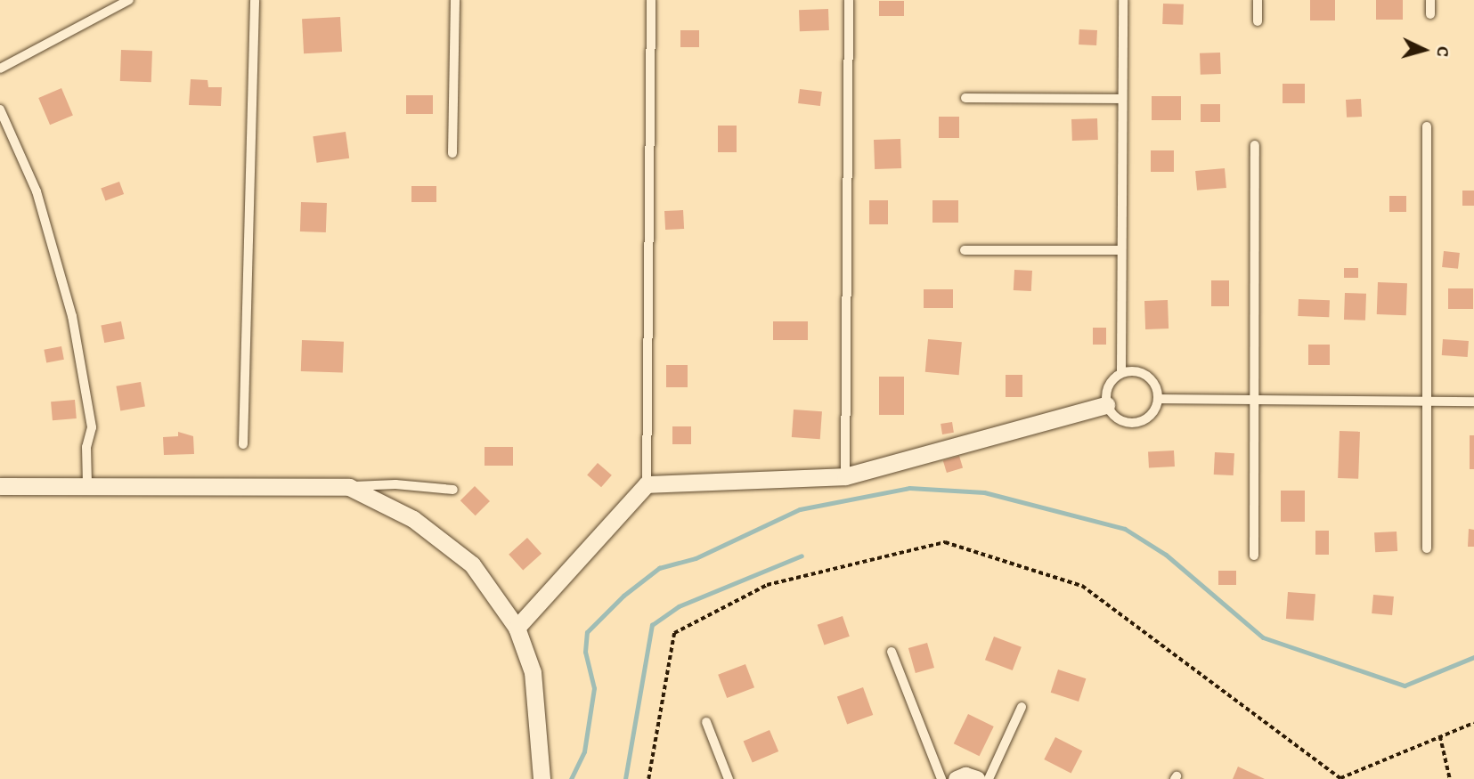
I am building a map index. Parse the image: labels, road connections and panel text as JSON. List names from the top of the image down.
{
  "north": "right"
}
